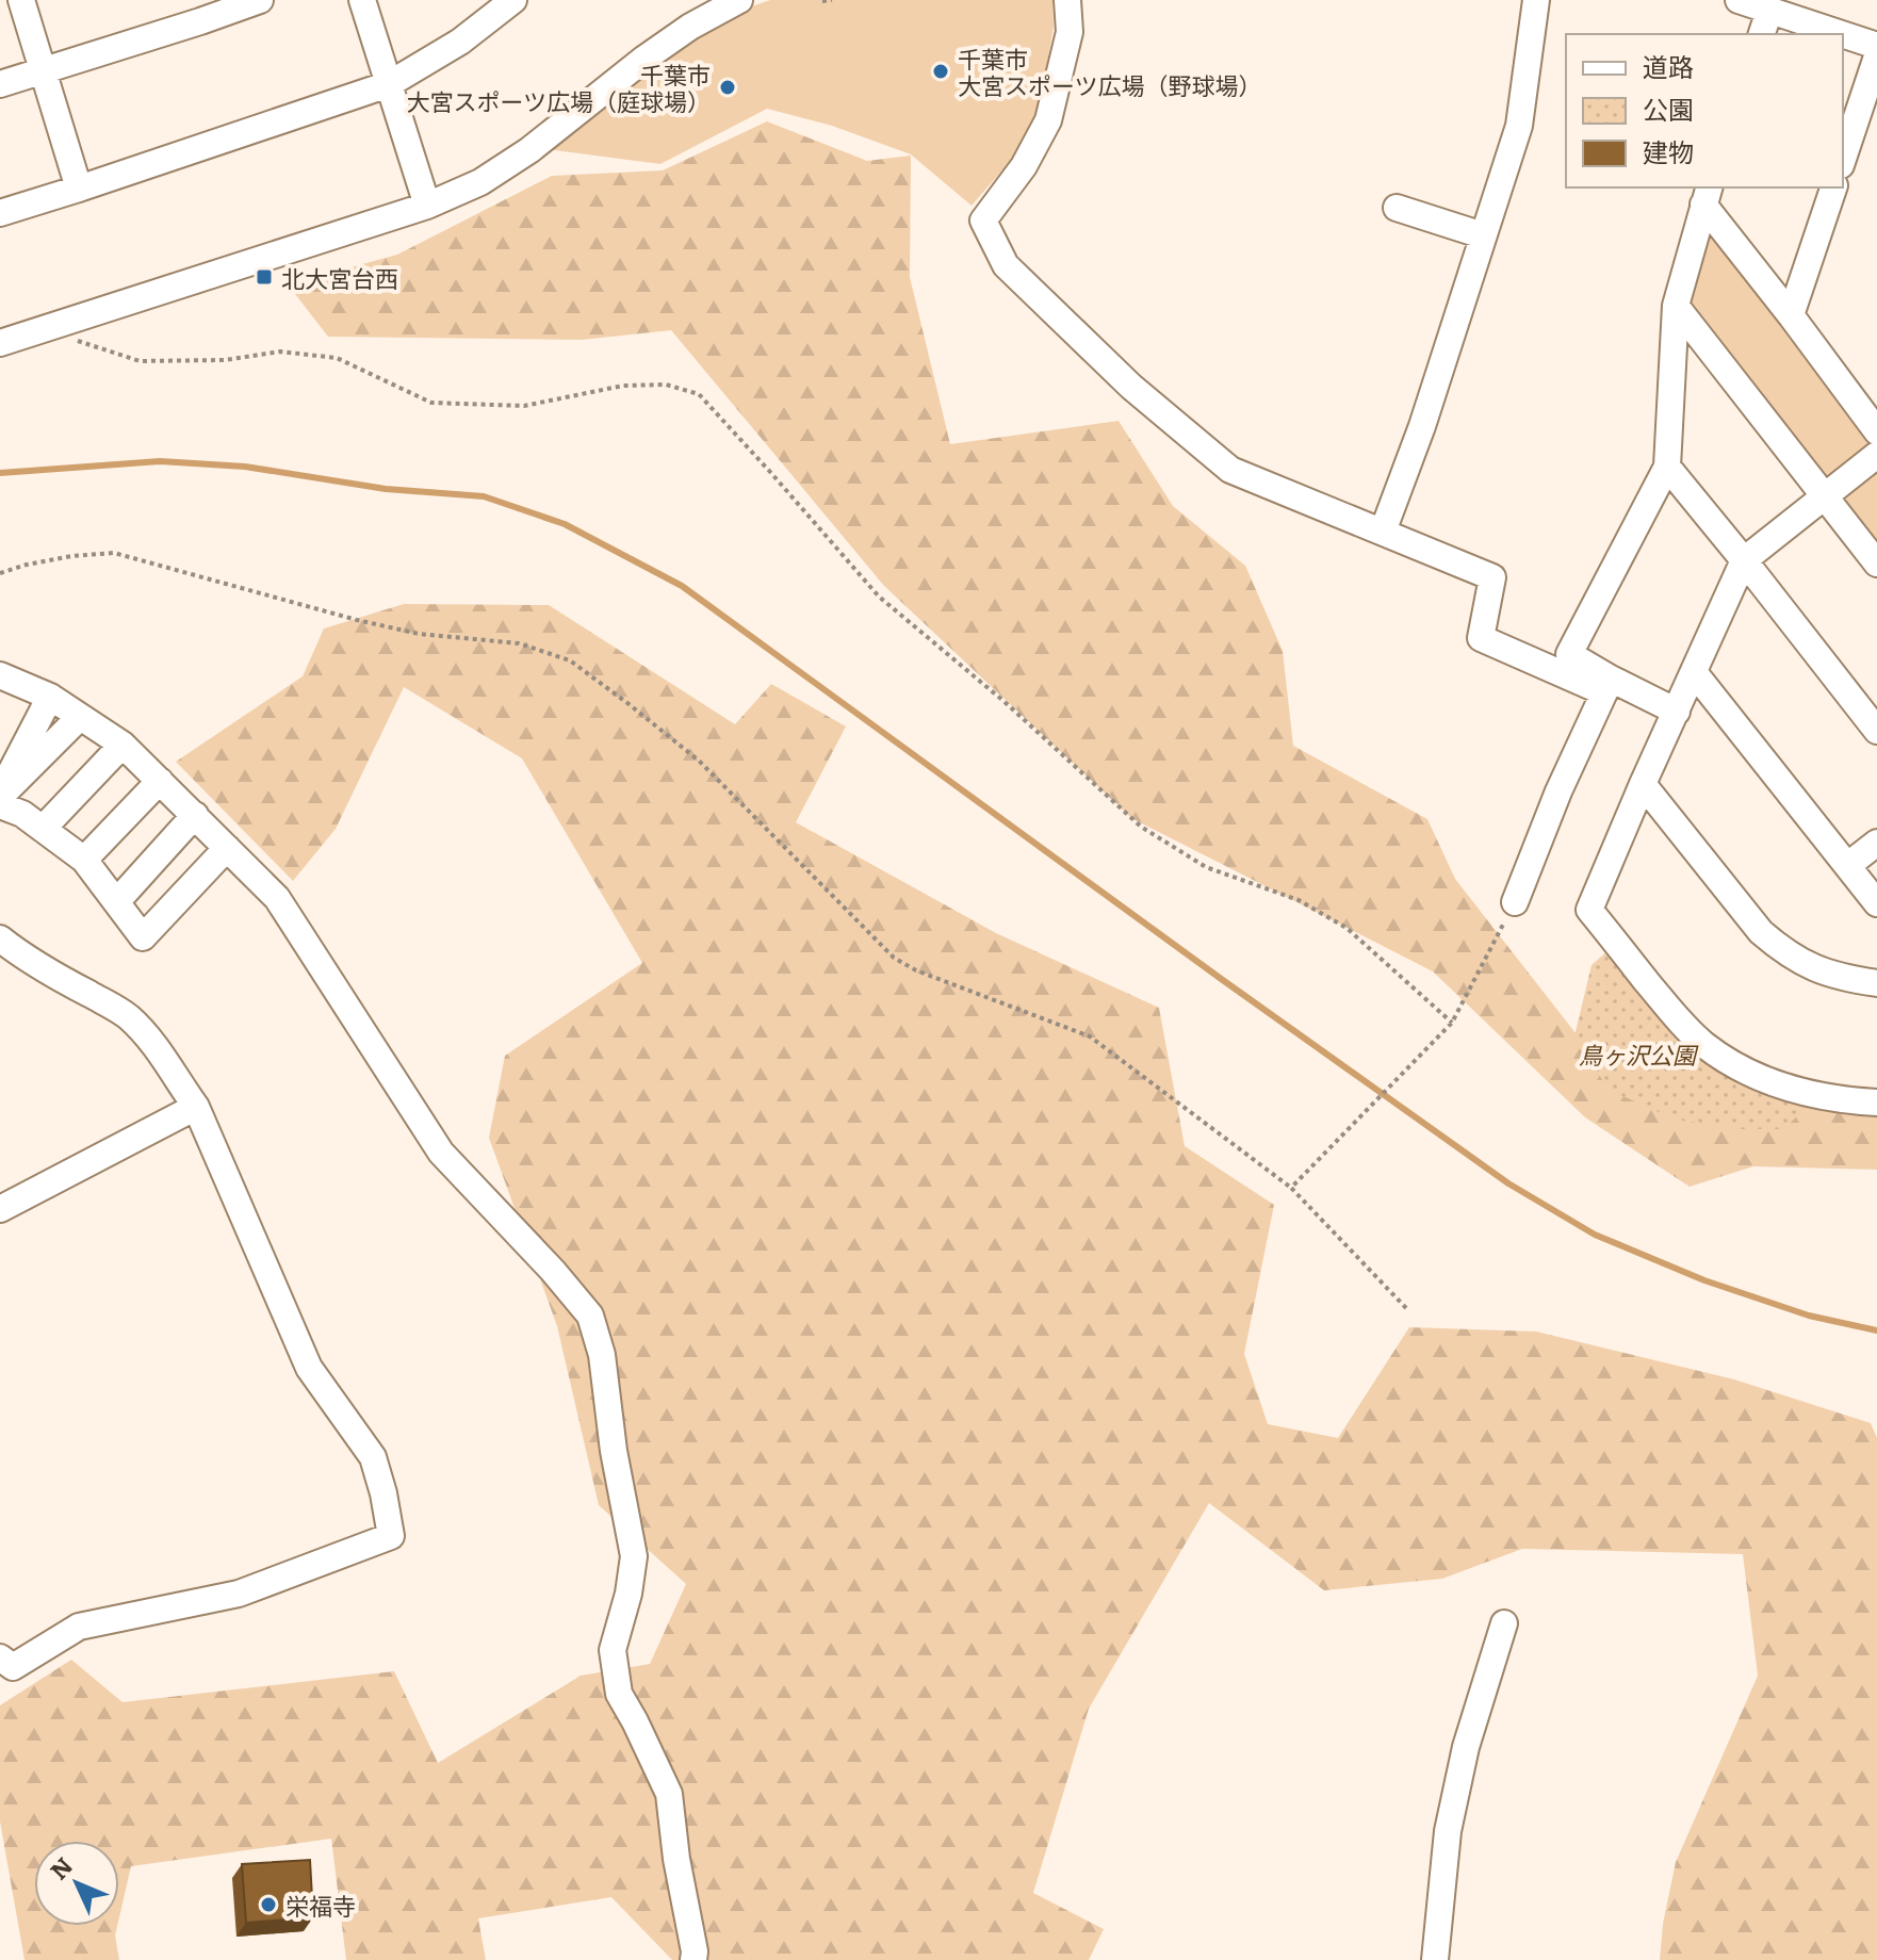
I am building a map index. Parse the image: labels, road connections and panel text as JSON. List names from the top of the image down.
{
  "parks": ["鳥ヶ沢公園"],
  "places": {
    "other": ["千葉市 大宮スポーツ広場（野球場）", "千葉市 大宮スポーツ広場（庭球場）", "栄福寺"],
    "transit": ["北大宮台西"]
  },
  "legend": ["道路", "公園", "建物"],
  "north": "top left"
}
